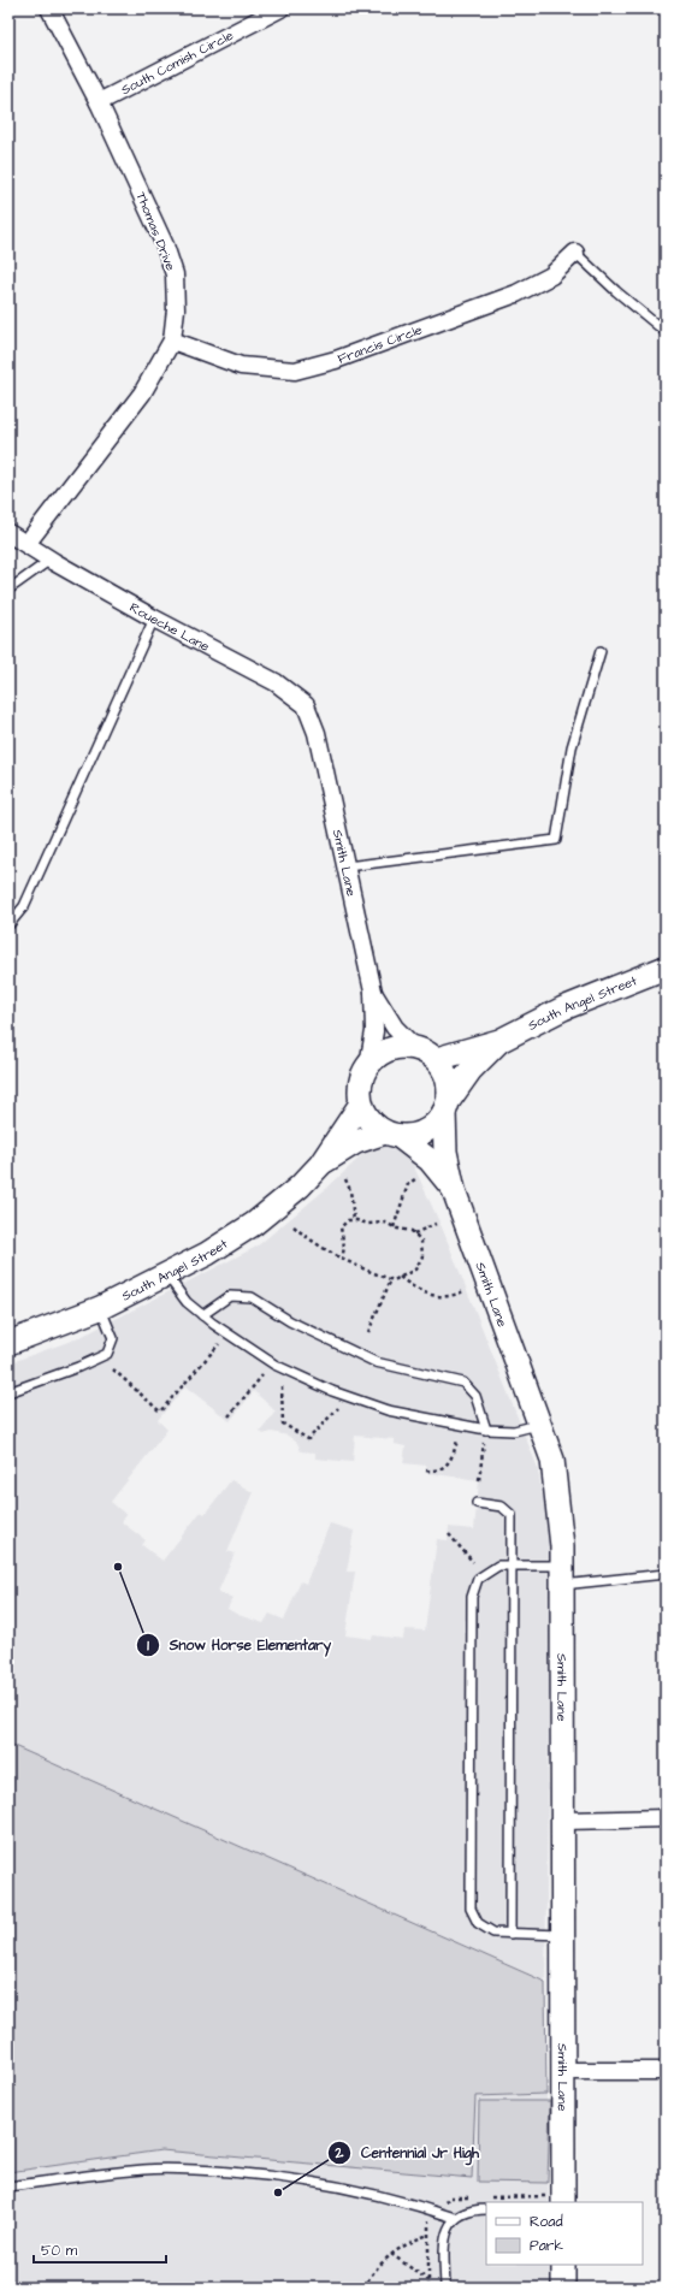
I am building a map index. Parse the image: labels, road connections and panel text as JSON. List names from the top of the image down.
{
  "streets": {
    "street": [
      "South Comish Circle",
      "Thomas Drive",
      "Francis Circle",
      "Roueche Lane",
      "Smith Lane",
      "South Angel Street"
    ]
  },
  "crossings": [
    ["South Comish Circle", "Thomas Drive"],
    ["Thomas Drive", "Francis Circle"],
    ["Thomas Drive", "Roueche Lane"],
    ["Roueche Lane", "Smith Lane"],
    ["Smith Lane", "South Angel Street"]
  ],
  "places": ["Snow Horse Elementary", "Centennial Jr High"],
  "legend": ["Road", "Park"],
  "scale_bar": "50 m"
}
